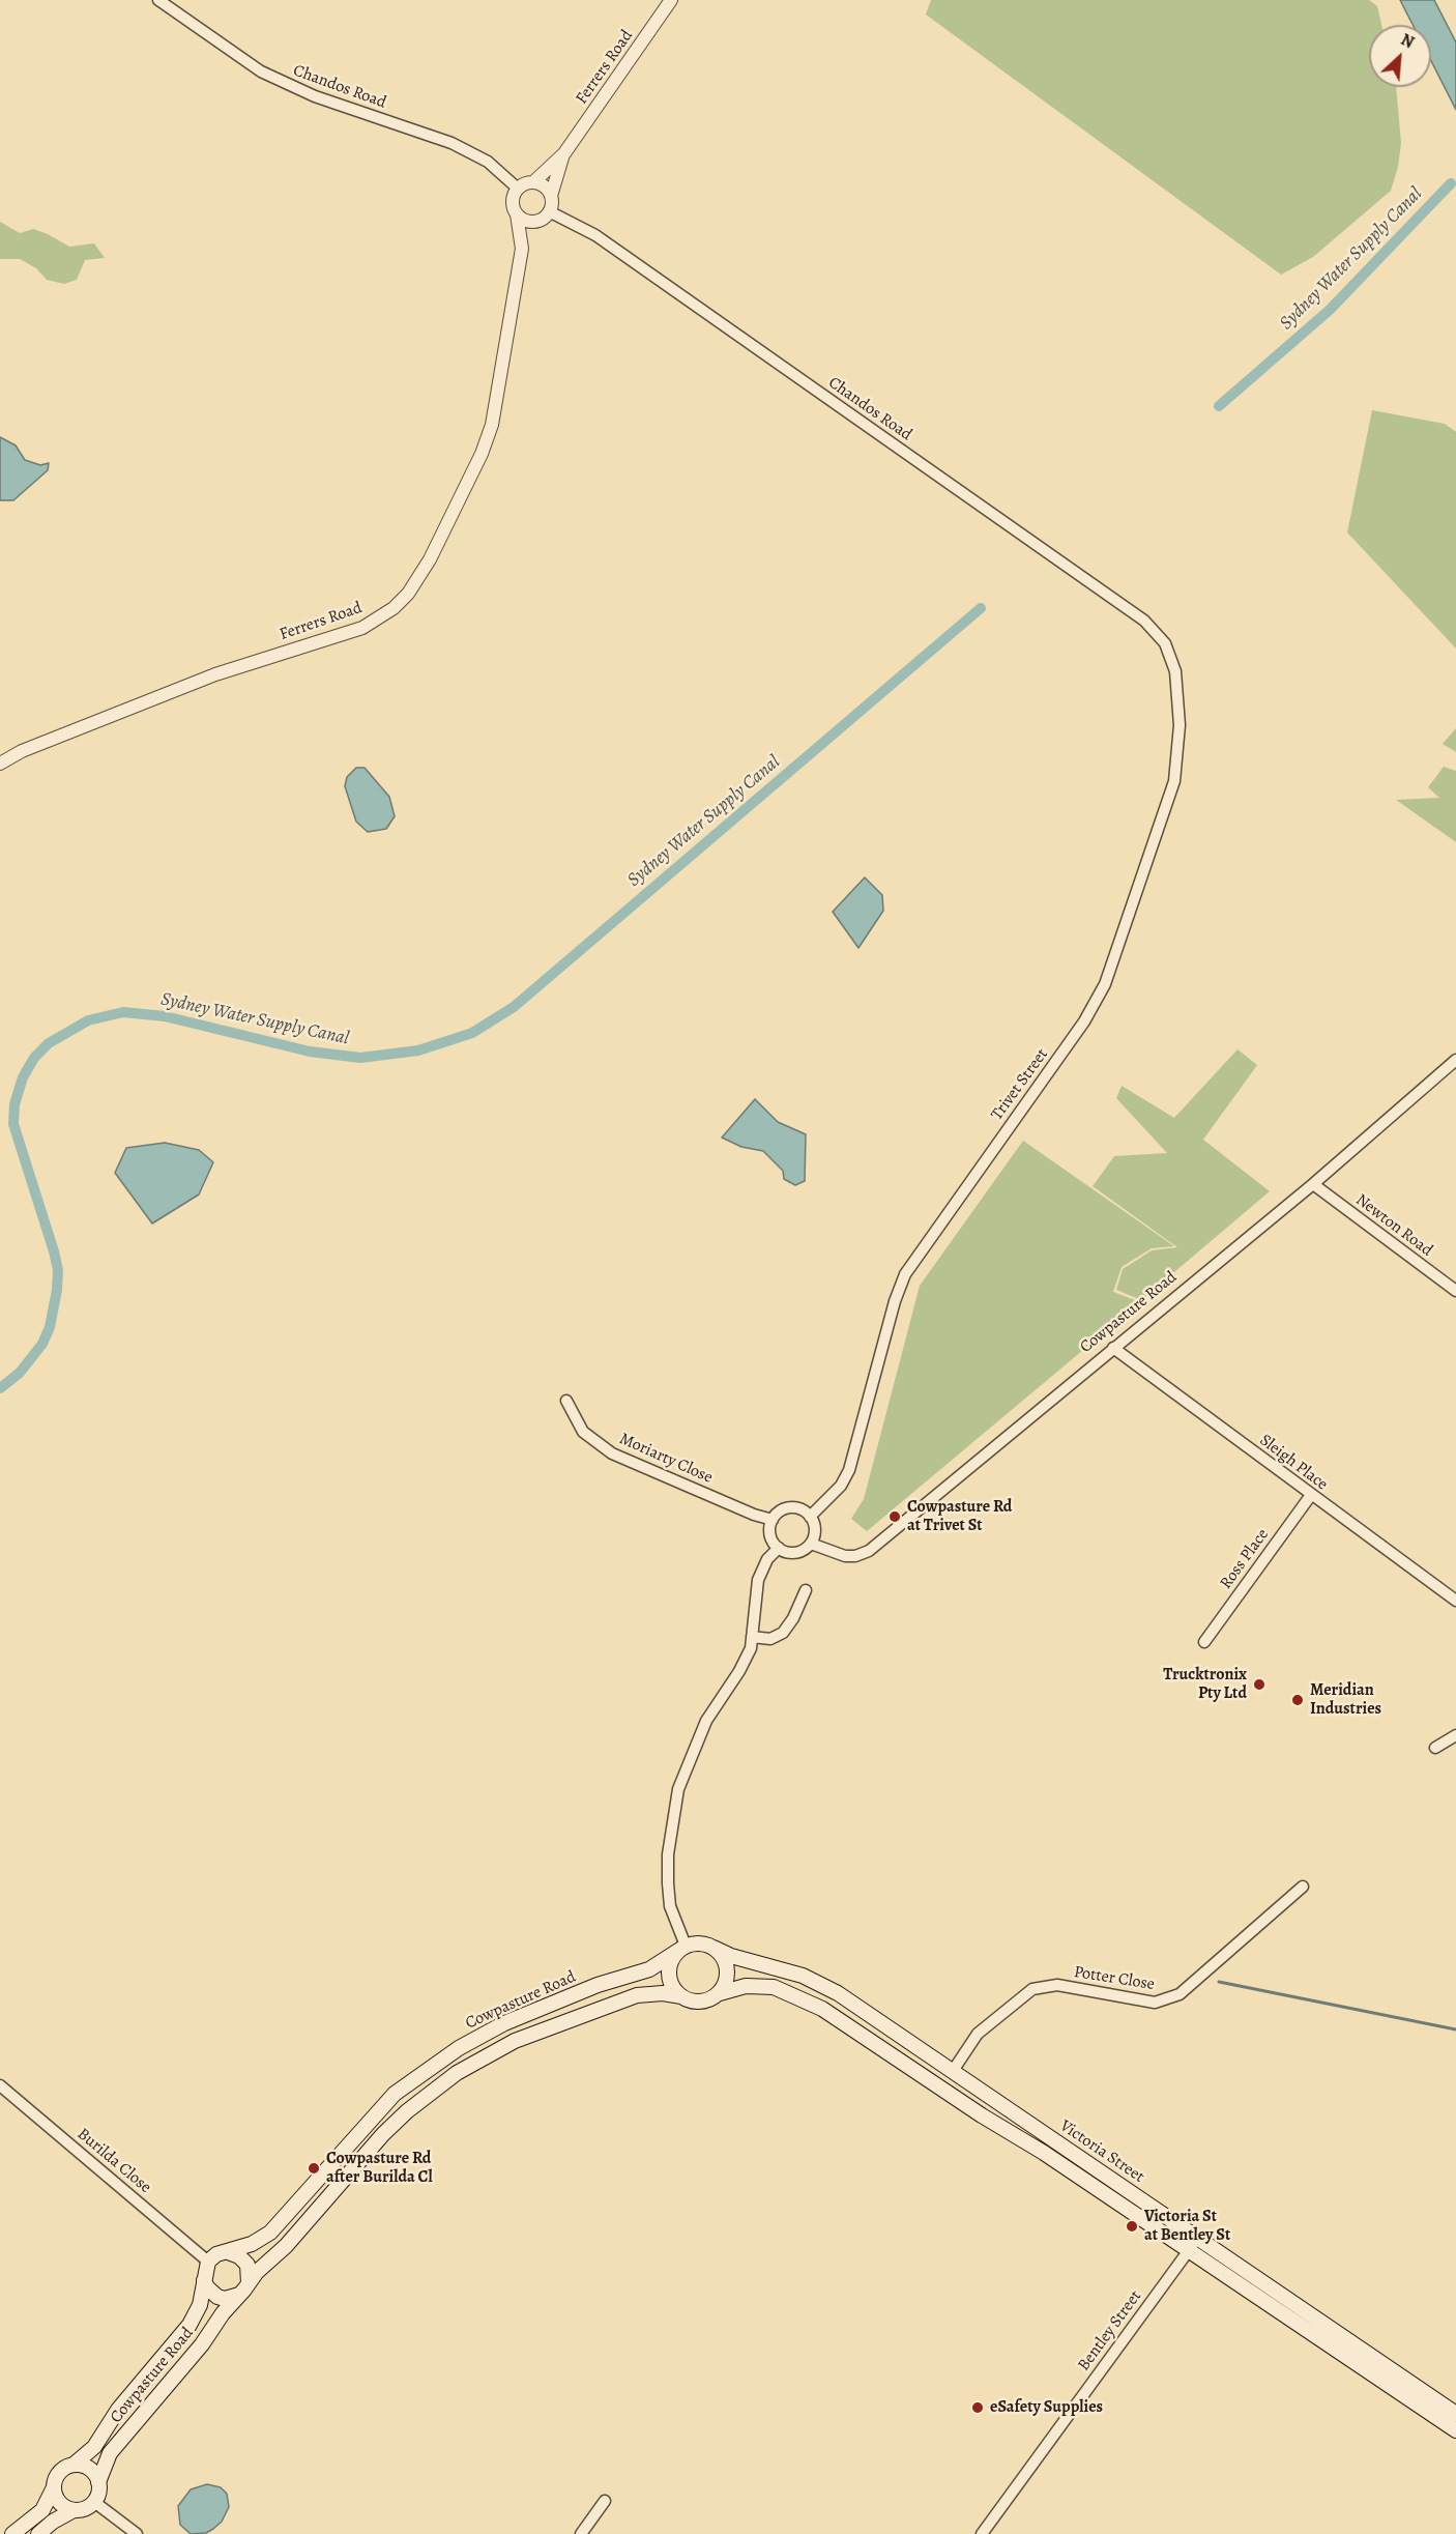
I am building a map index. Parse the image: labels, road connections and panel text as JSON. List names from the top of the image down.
{
  "streets": {
    "main road": ["Cowpasture Road", "Victoria Street"],
    "street": [
      "Ferrers Road",
      "Chandos Road",
      "Trivet Street",
      "Newton Road",
      "Moriarty Close",
      "Sleigh Place",
      "Ross Place",
      "Potter Close",
      "Burilda Close",
      "Bentley Street"
    ]
  },
  "crossings": [
    ["Ferrers Road", "Chandos Road"],
    ["Chandos Road", "Trivet Street"],
    ["Trivet Street", "Cowpasture Road"],
    ["Trivet Street", "Moriarty Close"],
    ["Newton Road", "Cowpasture Road"],
    ["Cowpasture Road", "Moriarty Close"],
    ["Cowpasture Road", "Sleigh Place"],
    ["Cowpasture Road", "Victoria Street"],
    ["Cowpasture Road", "Burilda Close"],
    ["Sleigh Place", "Ross Place"],
    ["Potter Close", "Victoria Street"],
    ["Victoria Street", "Bentley Street"]
  ],
  "water": ["Sydney Water Supply Canal"],
  "places": [
    "Cowpasture Rd at Trivet St",
    "Trucktronix Pty Ltd",
    "Meridian Industries",
    "Cowpasture Rd after Burilda Cl",
    "Victoria St at Bentley St",
    "eSafety Supplies"
  ],
  "north": "top right"
}
